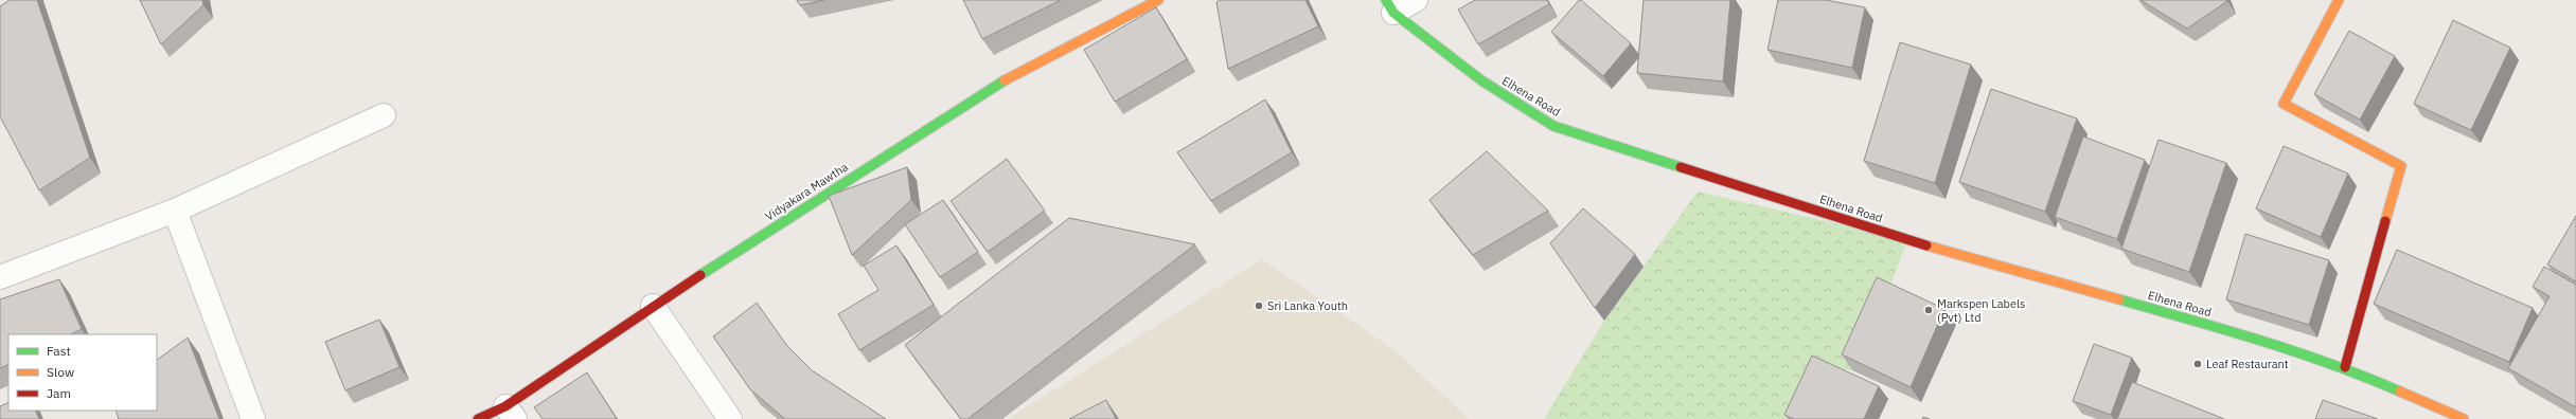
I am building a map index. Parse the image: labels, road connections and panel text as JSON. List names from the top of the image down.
{
  "streets": {
    "street": ["Elhena Road", "Vidyakara Mawtha"]
  },
  "places": ["Sri Lanka Youth", "Markspen Labels (Pvt) Ltd", "Leaf Restaurant"],
  "legend": ["Fast", "Slow", "Jam"]
}
